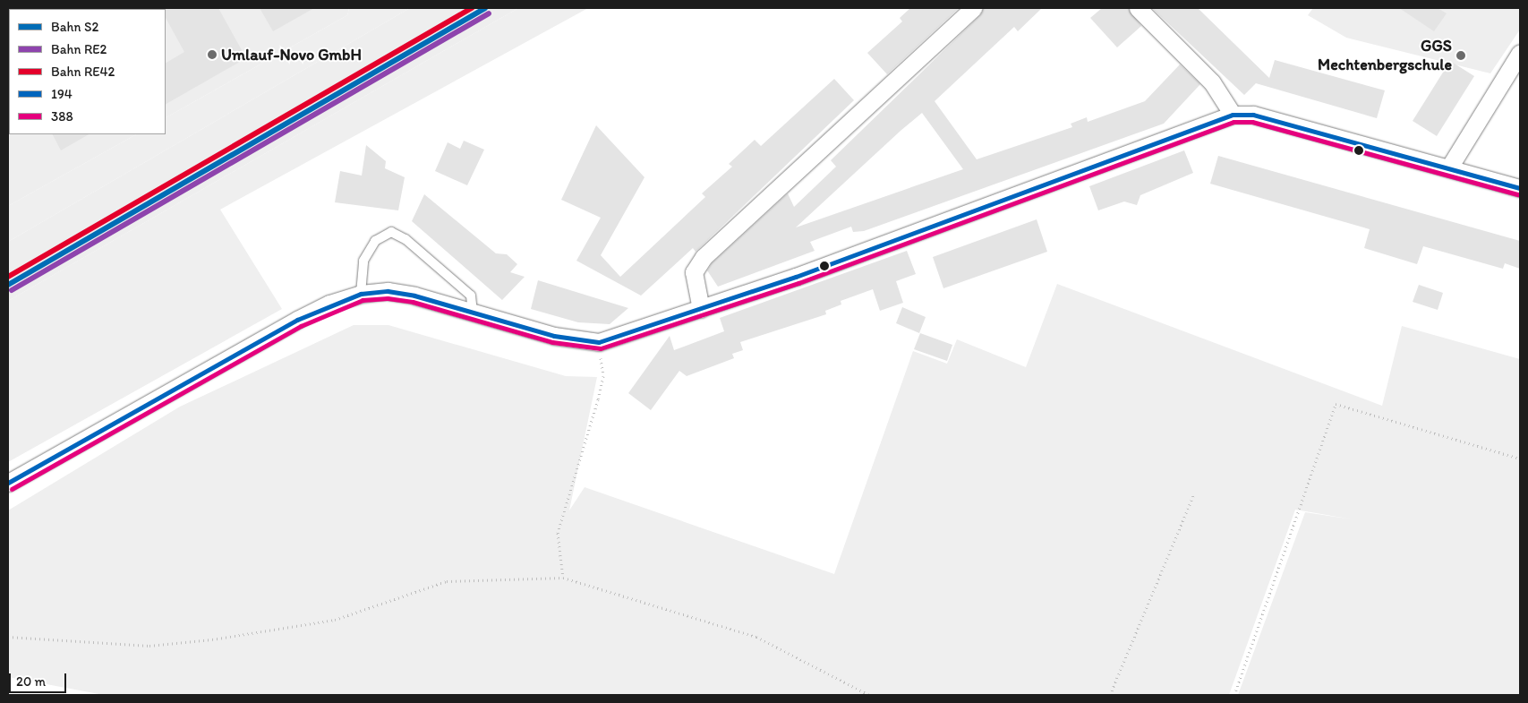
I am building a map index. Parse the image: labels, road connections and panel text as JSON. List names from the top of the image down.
{
  "places": ["Umlauf-Novo GmbH", "GGS Mechtenbergschule"],
  "lines": [
    "rail line S2",
    "rail line RE42",
    "rail line RE2",
    "transit line 194",
    "transit line 388"
  ],
  "legend": [
    "Bahn S2",
    "Bahn RE2",
    "Bahn RE42",
    "194",
    "388"
  ],
  "scale_bar": "20 m"
}
